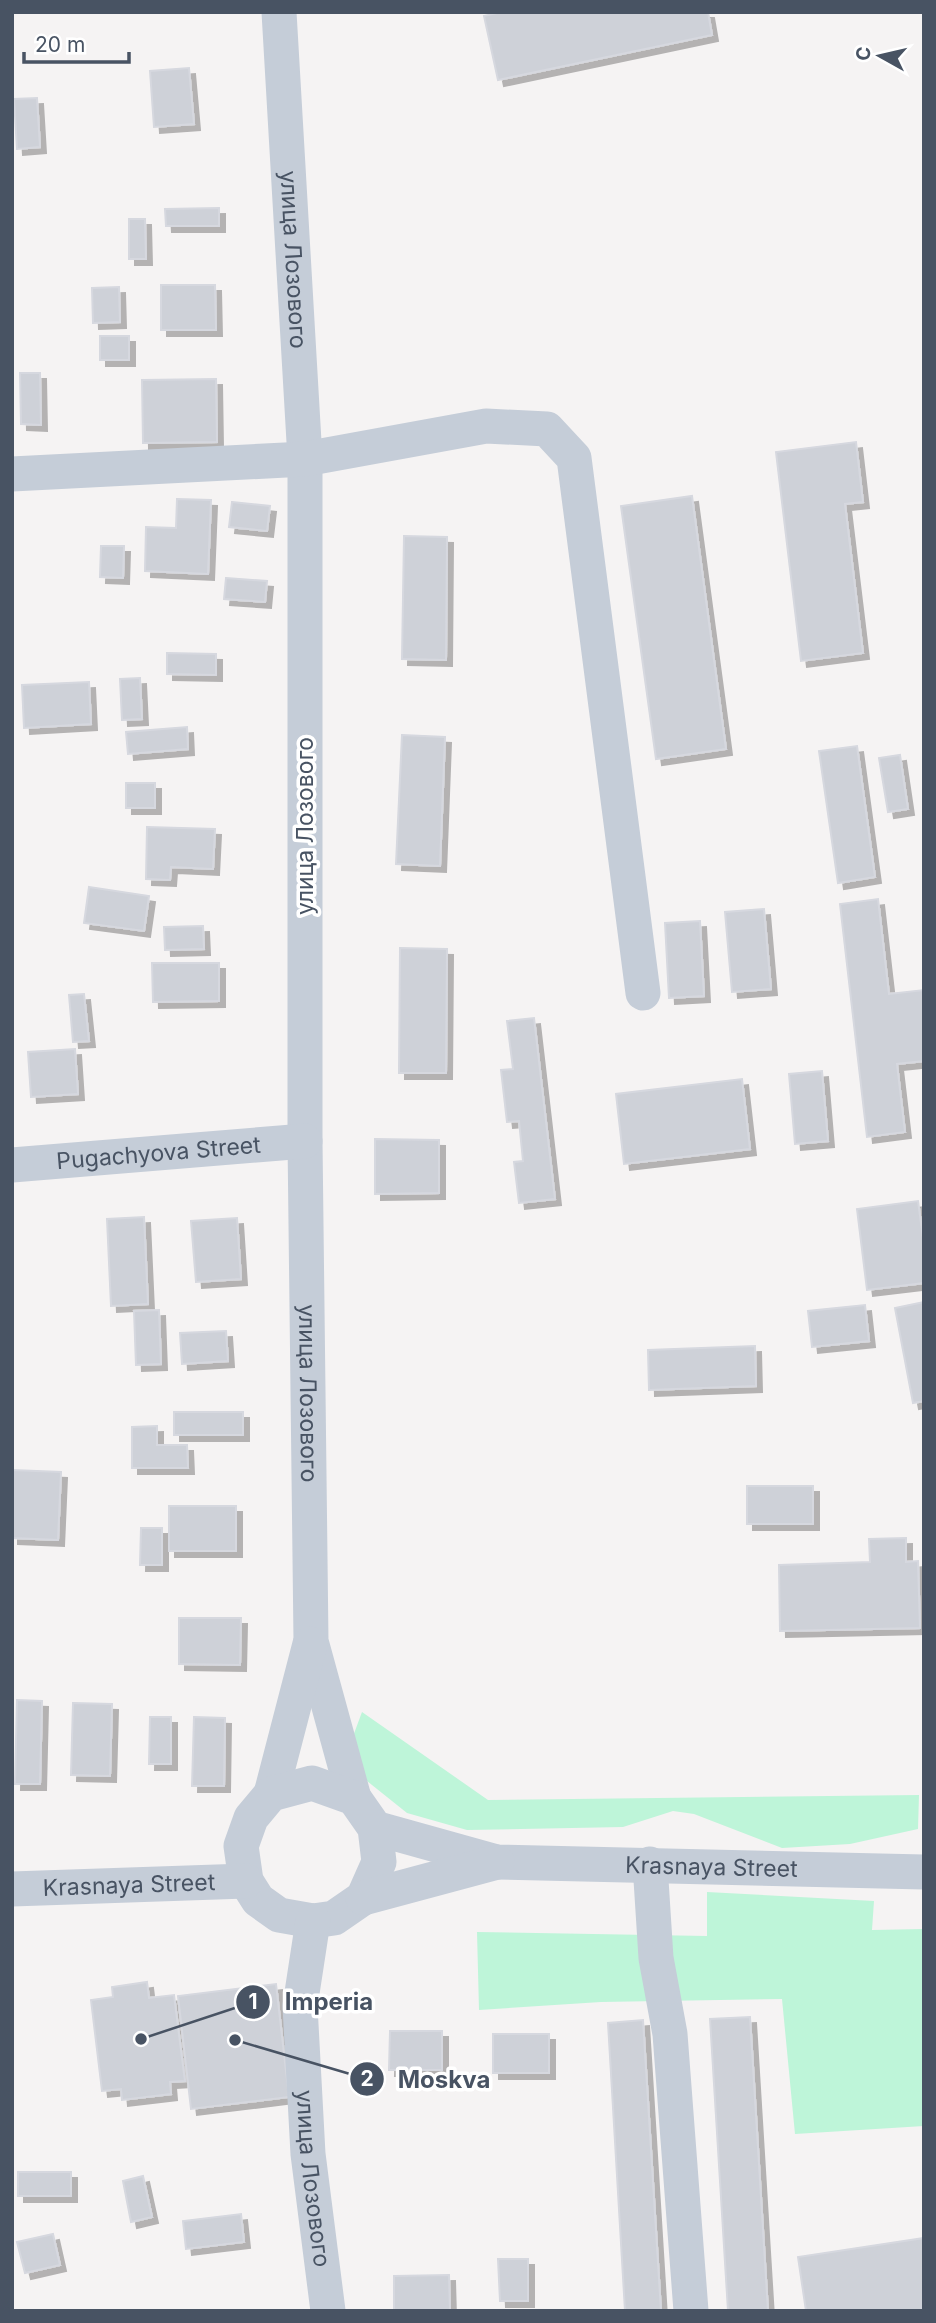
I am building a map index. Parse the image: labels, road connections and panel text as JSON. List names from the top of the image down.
{
  "streets": {
    "street": ["улица Лозового", "Pugachyova Street", "Krasnaya Street"]
  },
  "crossings": [
    ["улица Лозового", "Pugachyova Street"],
    ["улица Лозового", "Krasnaya Street"]
  ],
  "places": ["Imperia", "Moskva"],
  "scale_bar": "20 m",
  "north": "left"
}
